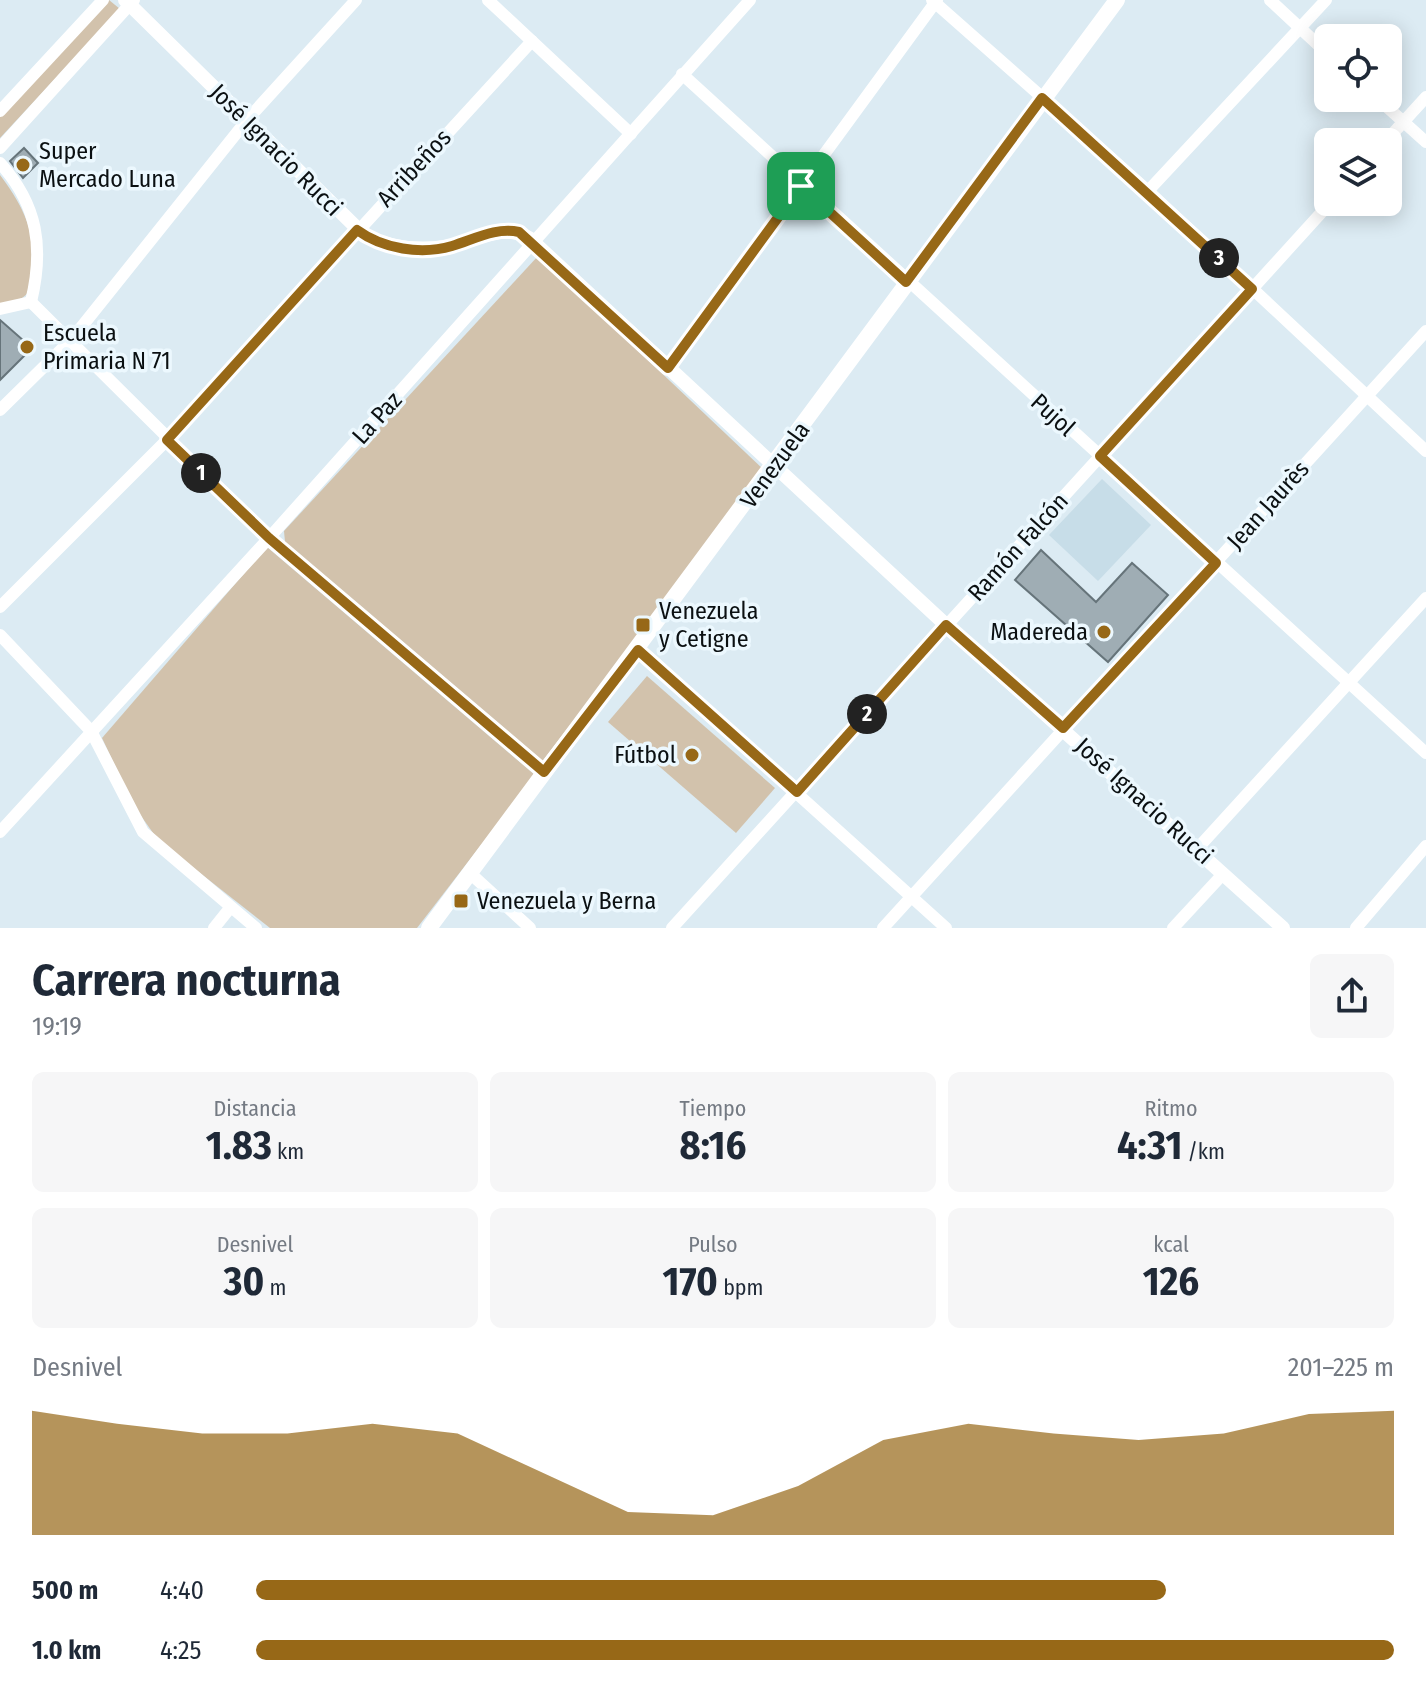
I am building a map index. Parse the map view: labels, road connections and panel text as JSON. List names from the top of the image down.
{
  "streets": {
    "main road": ["Venezuela"],
    "street": [
      "José Ignacio Rucci",
      "Arribeños",
      "Pujol",
      "La Paz",
      "Jean Jaurès",
      "Ramón Falcón"
    ]
  },
  "crossings": [
    ["José Ignacio Rucci", "Arribeños"],
    ["José Ignacio Rucci", "La Paz"],
    ["José Ignacio Rucci", "Venezuela"],
    ["José Ignacio Rucci", "Jean Jaurès"],
    ["José Ignacio Rucci", "Ramón Falcón"],
    ["Pujol", "La Paz"],
    ["Pujol", "Venezuela"],
    ["Pujol", "Jean Jaurès"],
    ["Pujol", "Ramón Falcón"]
  ],
  "places": {
    "other": [
      "Super Mercado Luna",
      "Escuela Primaria N 71",
      "Madereda",
      "Fútbol"
    ],
    "transit": ["Venezuela y Cetigne", "Venezuela y Berna"]
  },
  "page": {
    "pins": ["3", "1", "2"],
    "heading": ["Carrera nocturna", "19:19"],
    "stats": [
      ["Distancia", "1.83 km"],
      ["Tiempo", "8:16"],
      ["Ritmo", "4:31 /km"],
      ["Desnivel", "30 m"],
      ["Pulso", "170 bpm"],
      ["kcal", "126"]
    ],
    "chart": ["Desnivel", "201–225 m"],
    "list": [
      {
        "name": "500 m",
        "note": "4:40"
      },
      {
        "name": "1.0 km",
        "note": "4:25"
      }
    ]
  }
}
